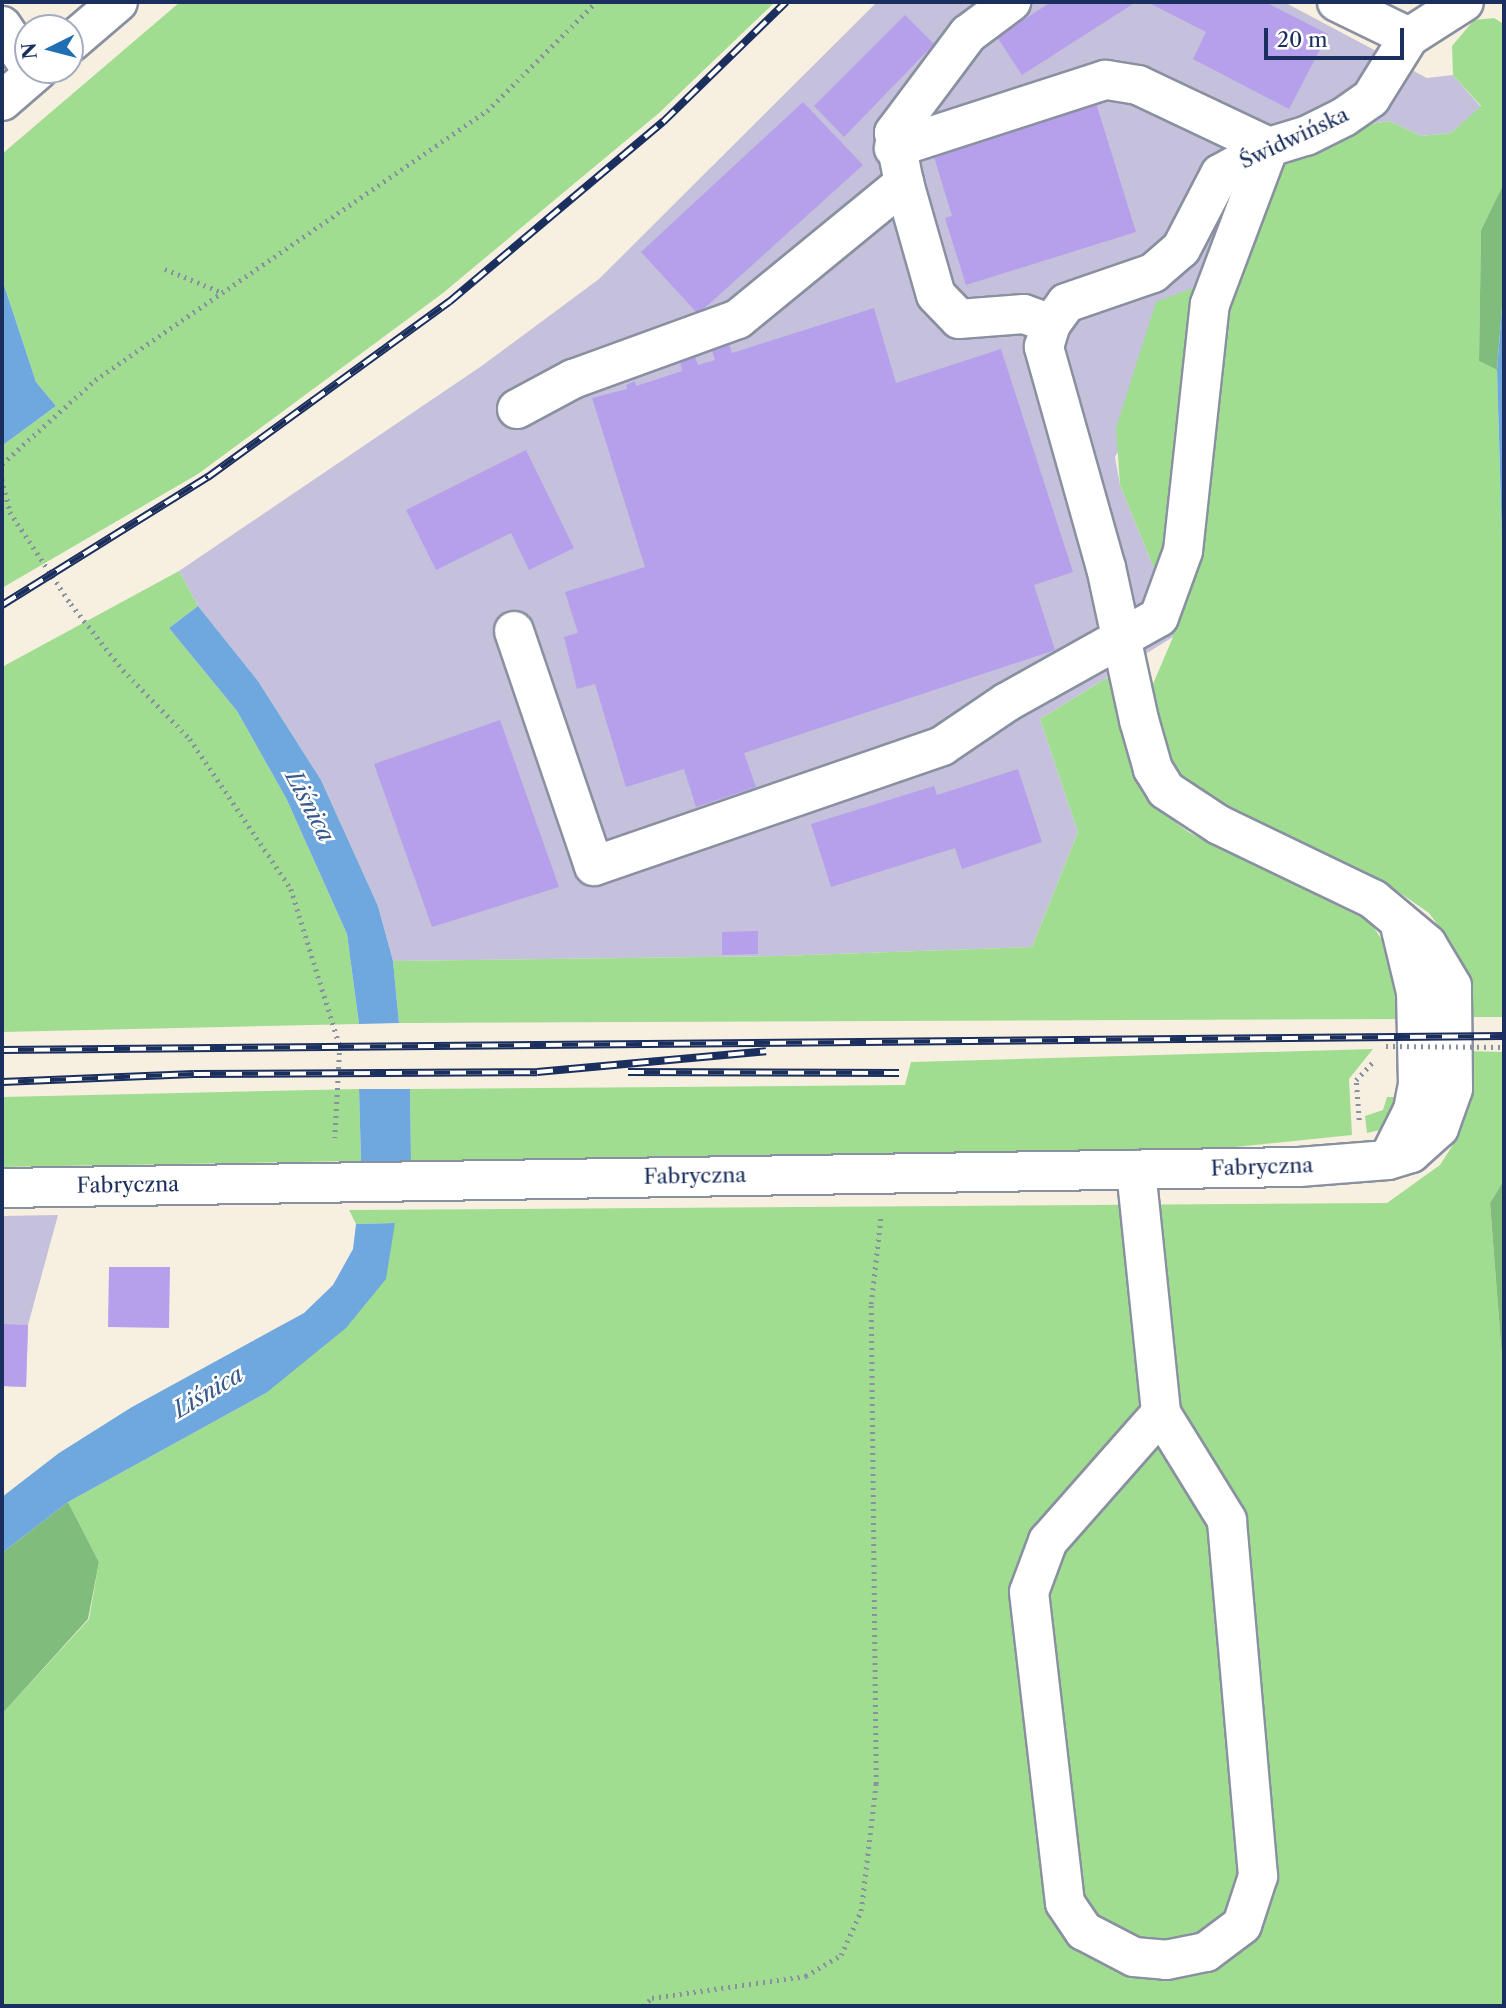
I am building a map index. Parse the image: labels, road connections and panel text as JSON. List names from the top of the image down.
{
  "streets": {
    "street": ["Świdwińska", "Fabryczna"]
  },
  "water": ["Liśnica"],
  "scale_bar": "20 m",
  "north": "left"
}
